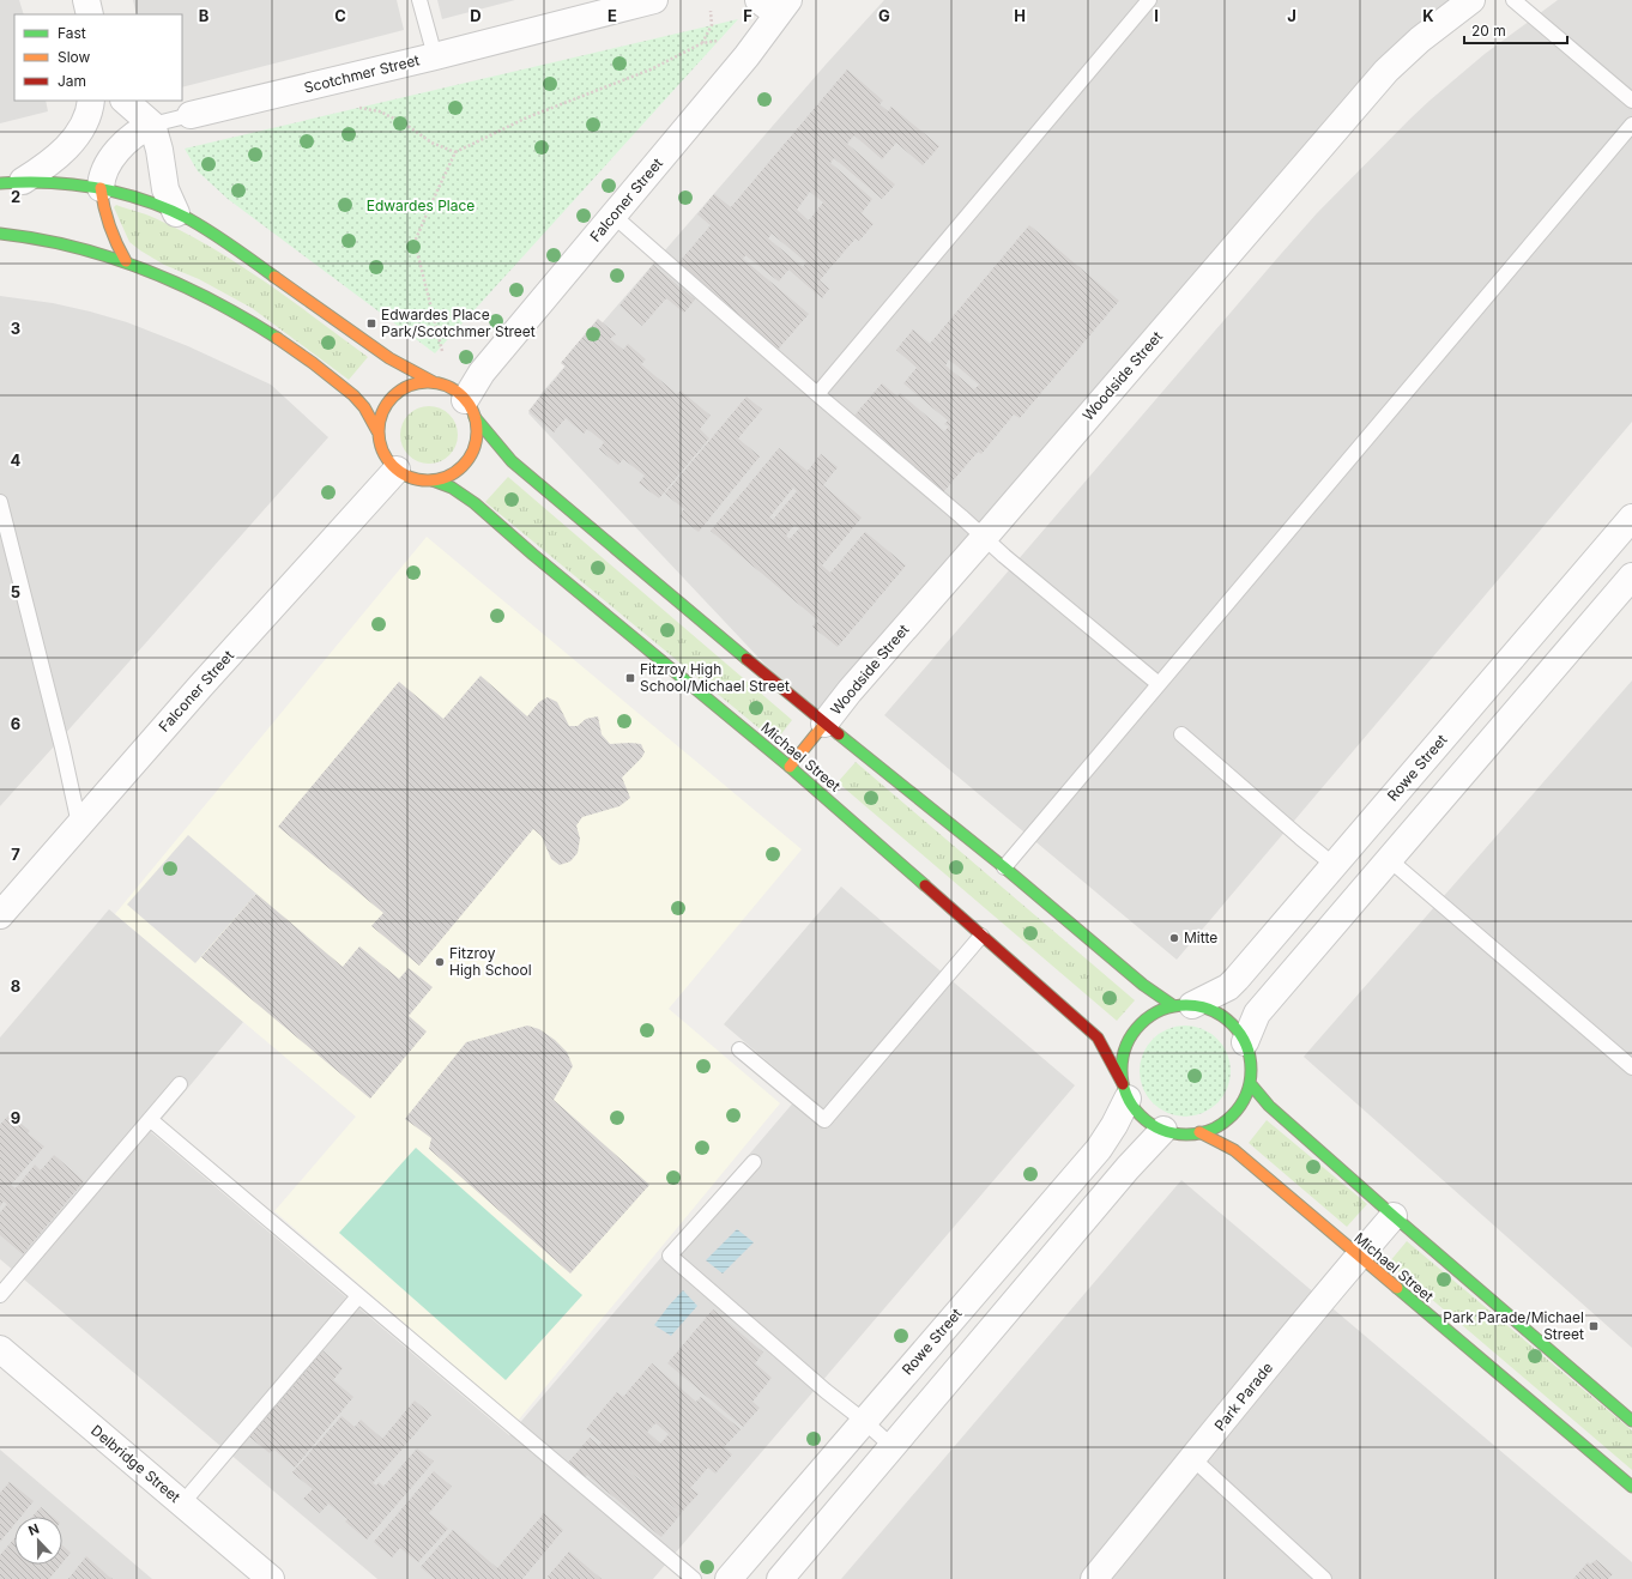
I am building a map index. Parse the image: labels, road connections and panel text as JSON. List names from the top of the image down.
{
  "streets": {
    "street": [
      "Scotchmer Street",
      "Falconer Street",
      "Woodside Street",
      "Michael Street",
      "Rowe Street",
      "Park Parade",
      "Delbridge Street"
    ]
  },
  "crossings": [
    ["Falconer Street", "Michael Street"],
    ["Woodside Street", "Michael Street"],
    ["Michael Street", "Rowe Street"],
    ["Michael Street", "Park Parade"]
  ],
  "parks": ["Edwardes Place"],
  "places": {
    "transit": ["Edwardes Place Park/Scotchmer Street", "Fitzroy High School/Michael Street", "Park Parade/Michael Street"],
    "other": ["Mitte", "Fitzroy High School"]
  },
  "legend": ["Fast", "Slow", "Jam"],
  "scale_bar": "20 m",
  "north": "top",
  "grid": {
    "columns": [
      "B",
      "C",
      "D",
      "E",
      "F",
      "G",
      "H",
      "I",
      "J",
      "K"
    ],
    "rows": [
      "2",
      "3",
      "4",
      "5",
      "6",
      "7",
      "8",
      "9"
    ]
  }
}
